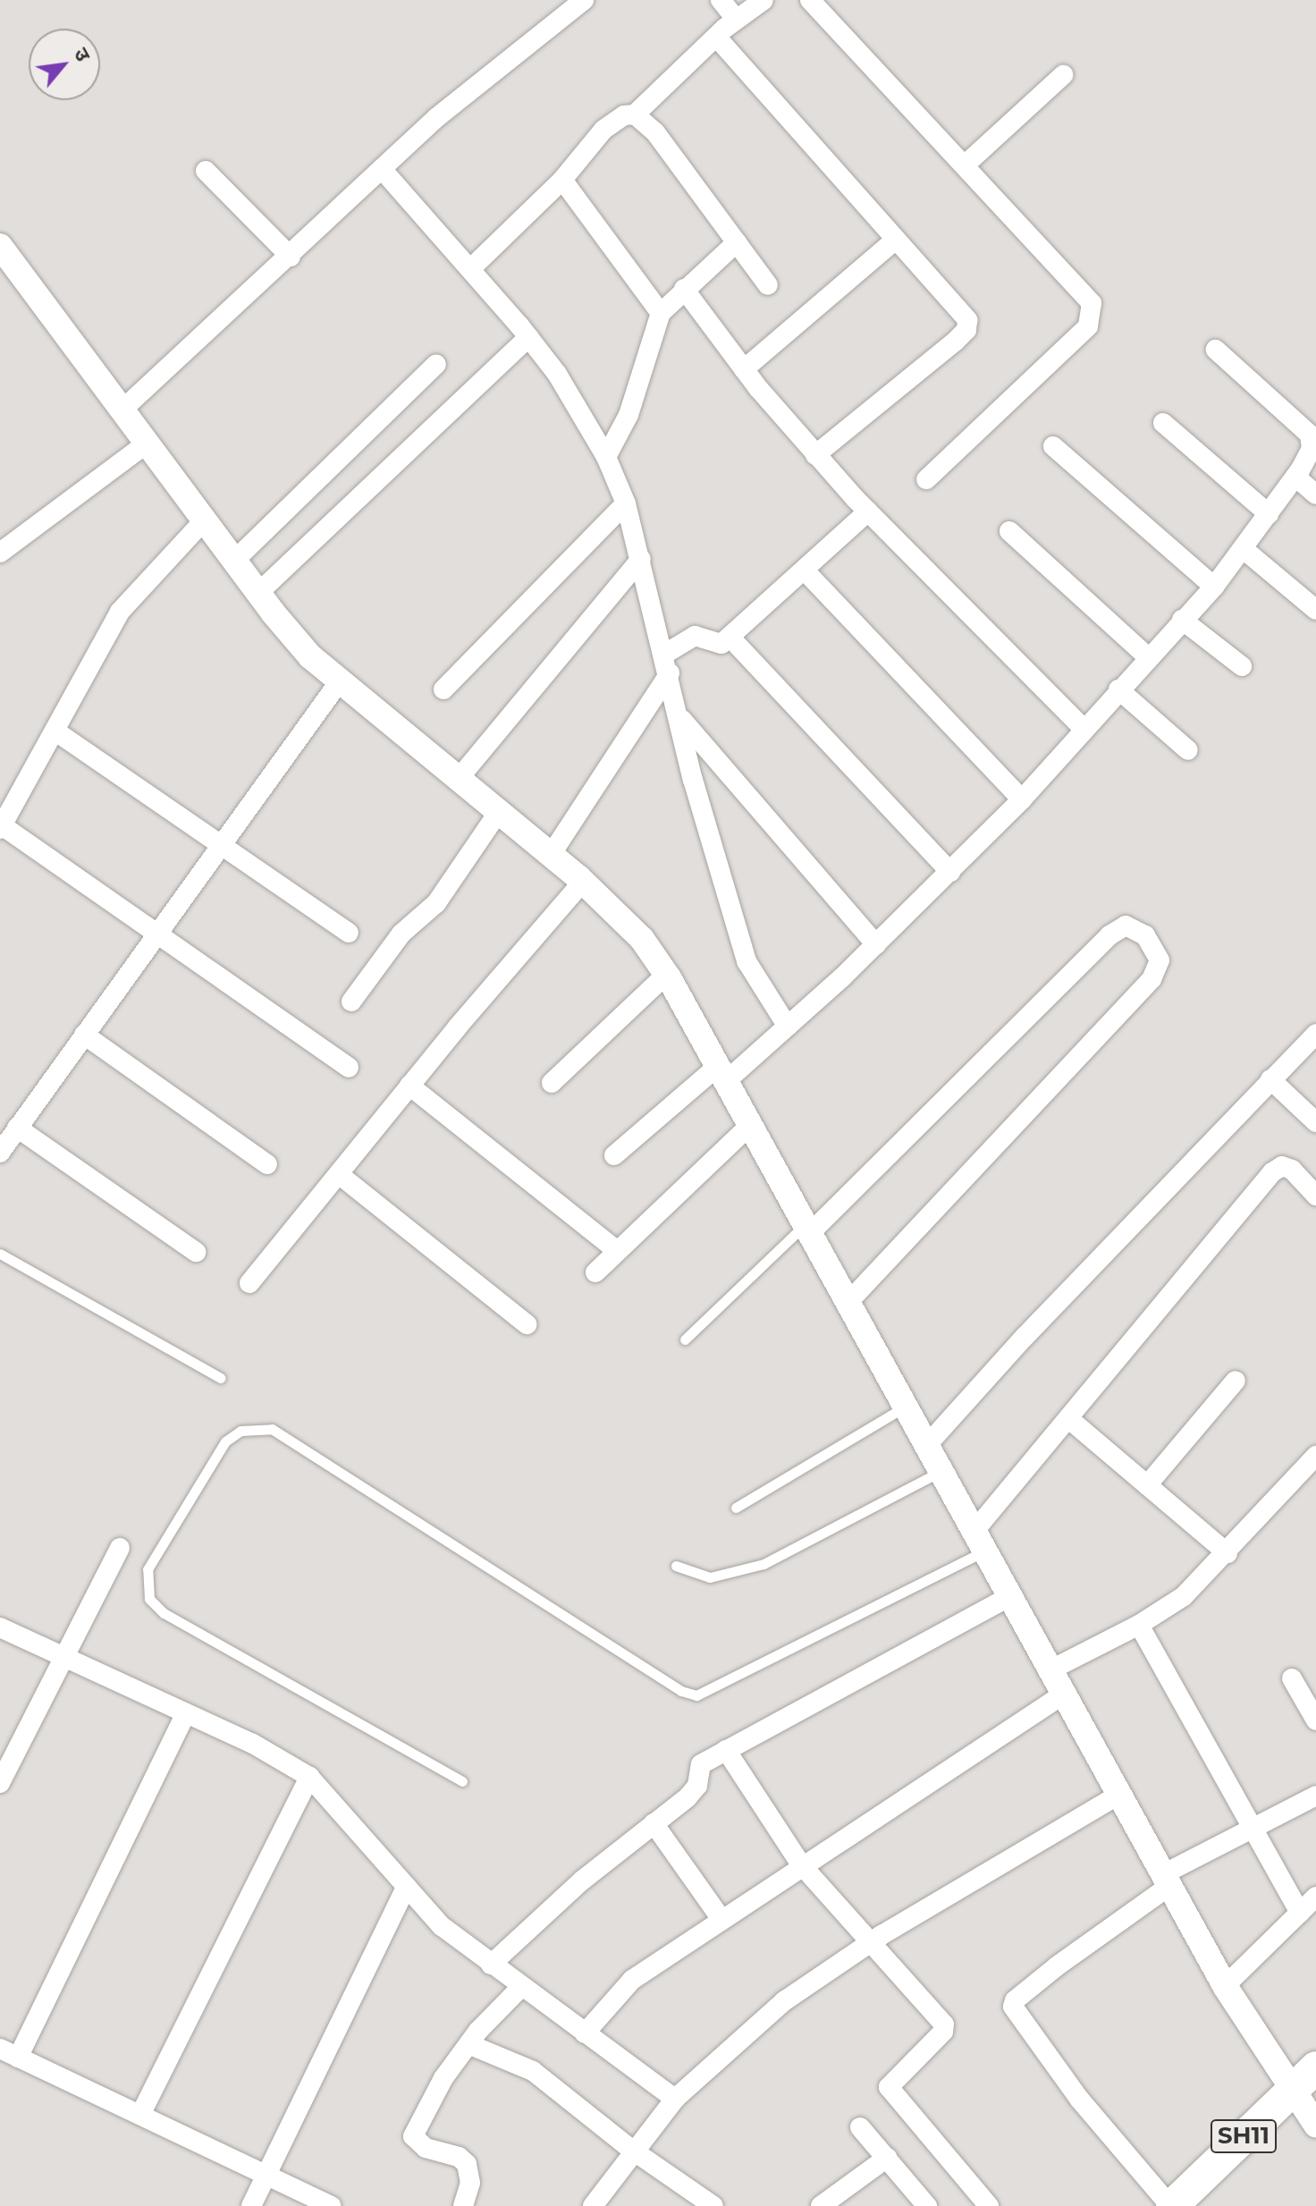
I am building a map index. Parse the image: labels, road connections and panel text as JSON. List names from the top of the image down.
{
  "streets": {
    "main road": ["SH11"]
  },
  "north": "top right"
}
